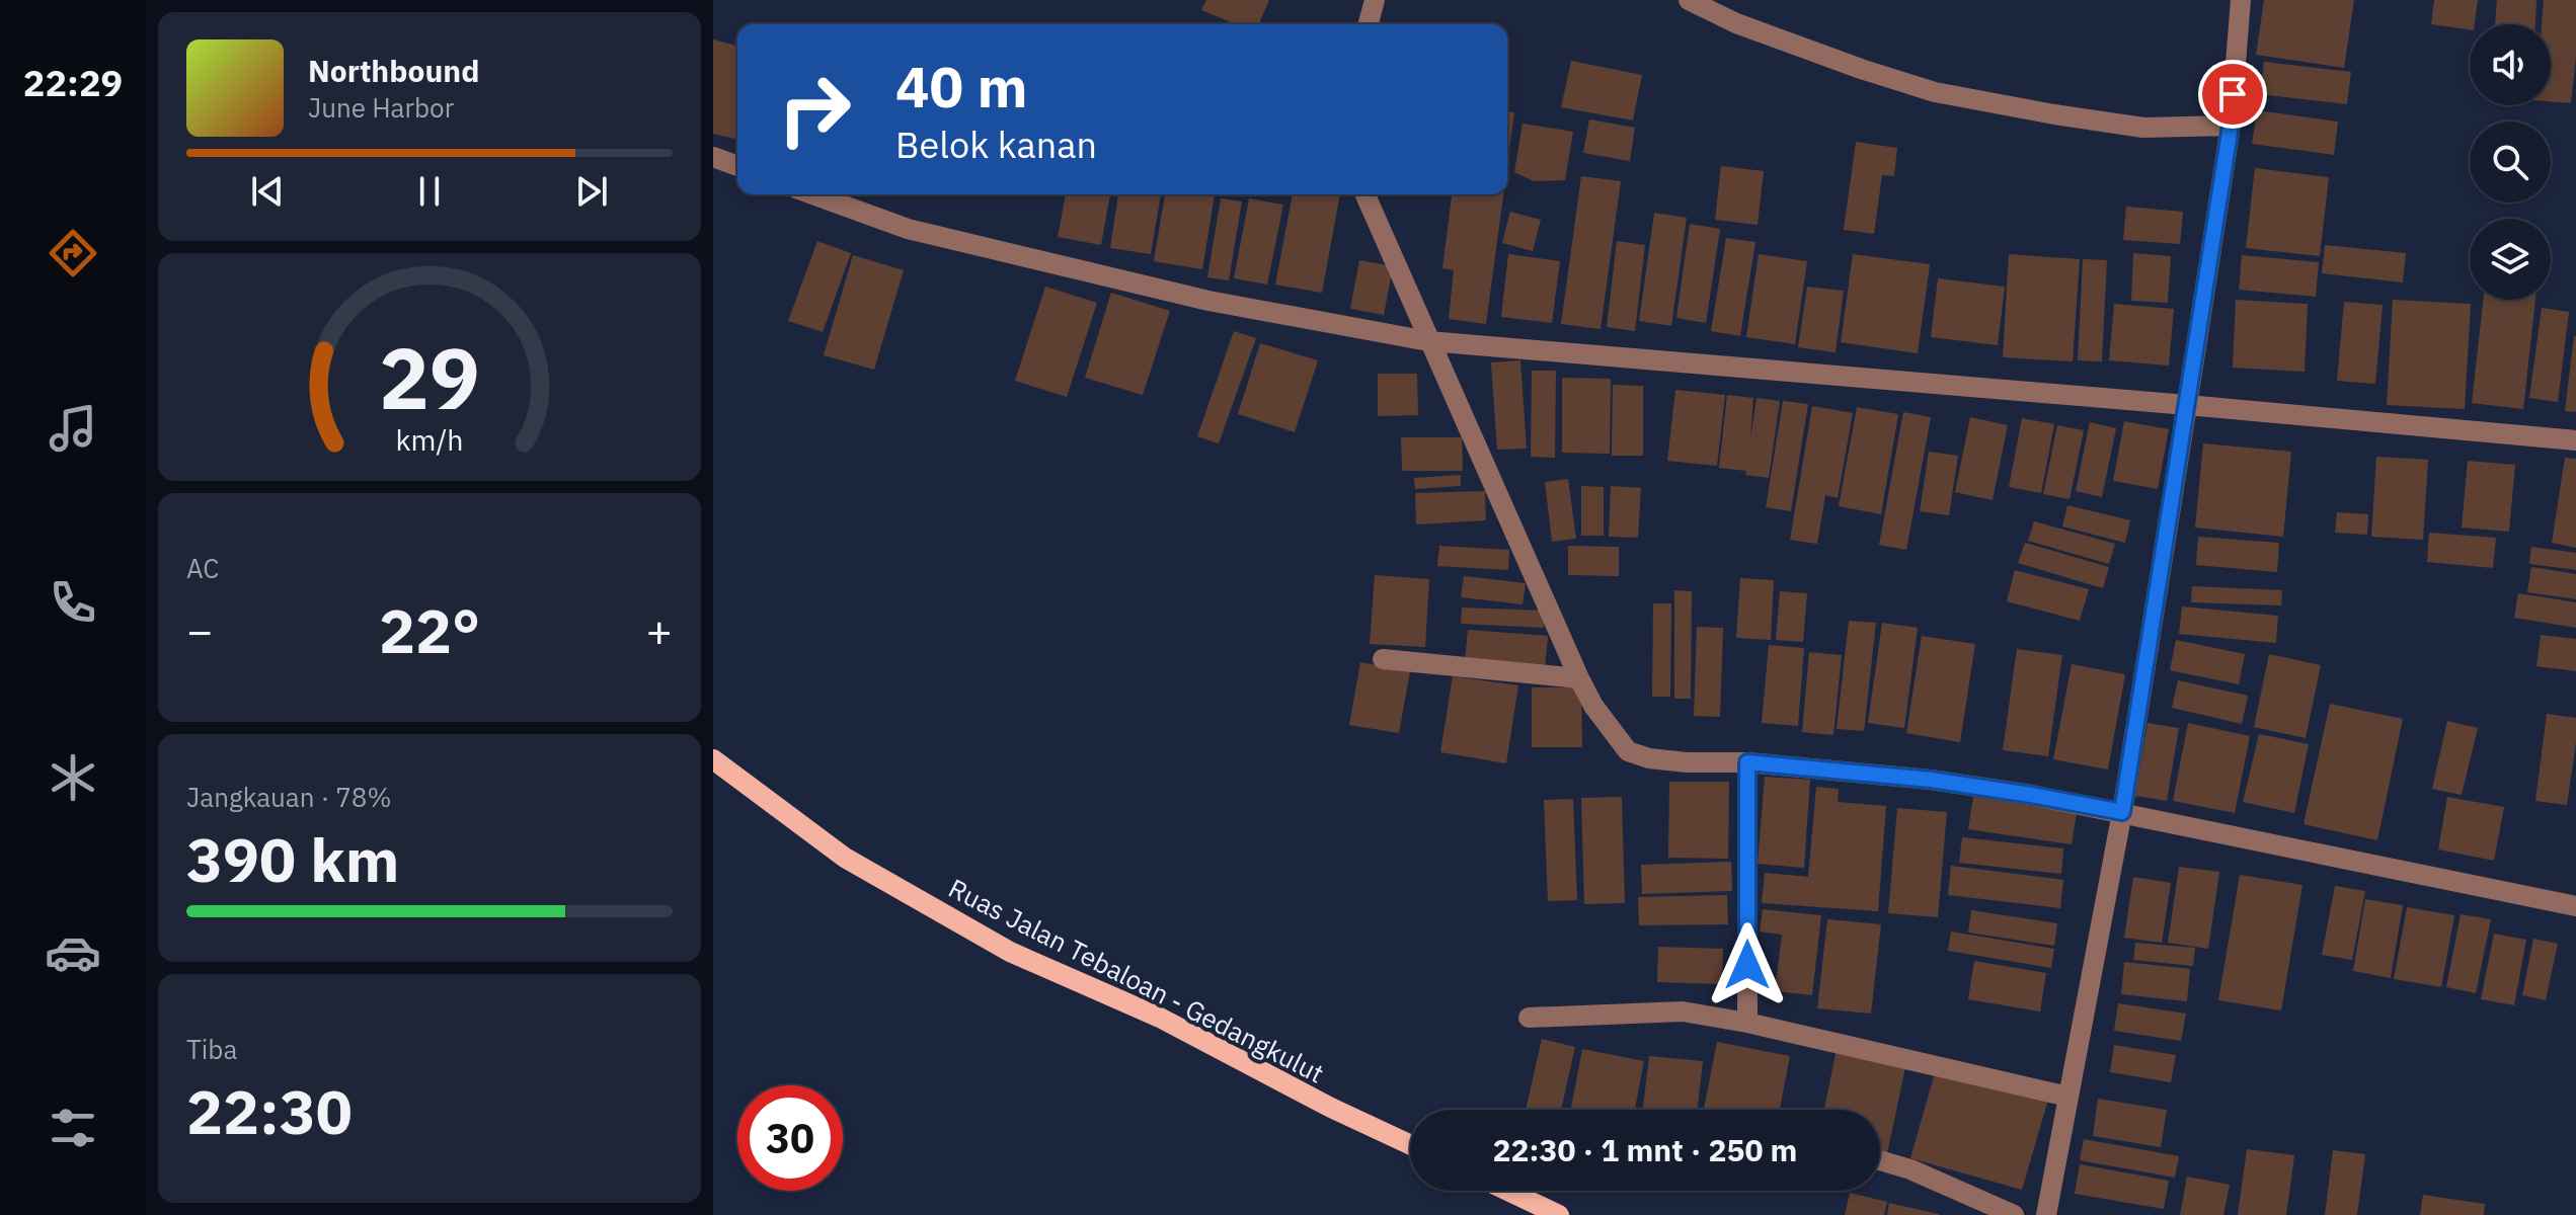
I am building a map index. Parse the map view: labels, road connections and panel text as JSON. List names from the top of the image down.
{
  "streets": {
    "main road": ["Ruas Jalan Tebaloan - Gedangkulut"]
  },
  "page": {
    "tabs": "22:29",
    "turn": ["40 m", "Belok kanan"],
    "song": ["Northbound", "June Harbor"],
    "tile": [
      "AC",
      ["Jangkauan · 78%", "390 km"],
      ["Tiba", "22:30"]
    ],
    "heat": ["−", "22°", "+"],
    "limit": "30",
    "trip": "22:30 · 1 mnt · 250 m",
    "gauge": ["29", "km/h"]
  }
}
